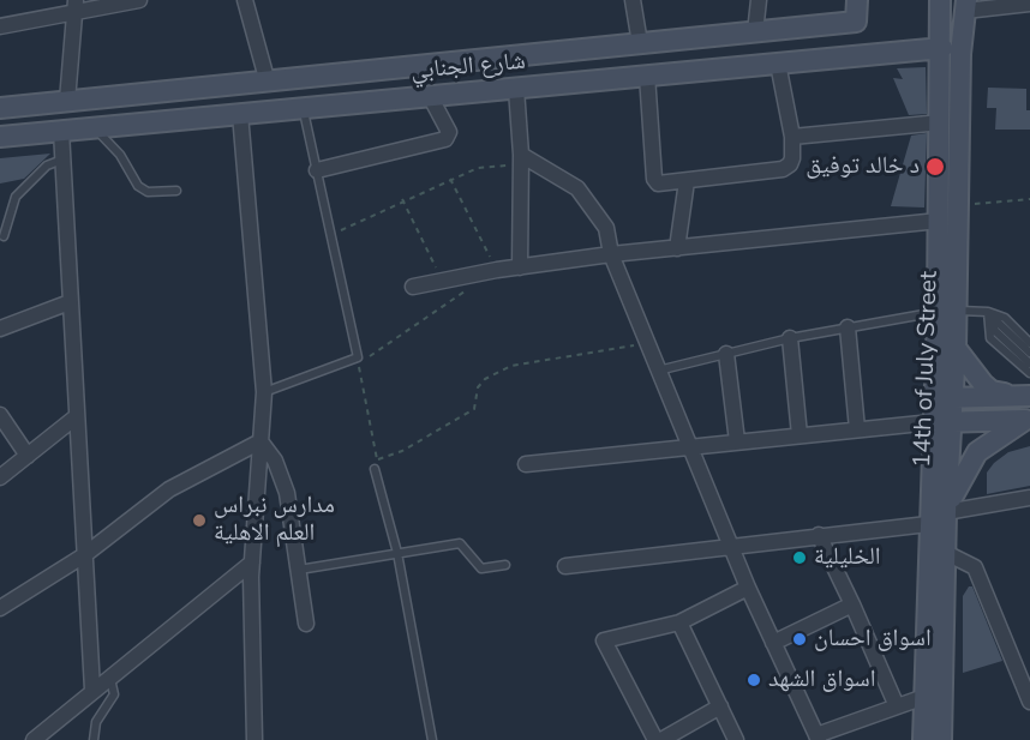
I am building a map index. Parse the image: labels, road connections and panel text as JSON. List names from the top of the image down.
{
  "streets": {
    "street": ["شارع الجنابي", "14th of July Street"]
  },
  "crossings": [
    ["شارع الجنابي", "14th of July Street"]
  ],
  "places": [
    "د خالد توفيق",
    "مدارس نبراس العلم الاهلية",
    "الخليلية",
    "اسواق احسان",
    "اسواق الشهد"
  ]
}
